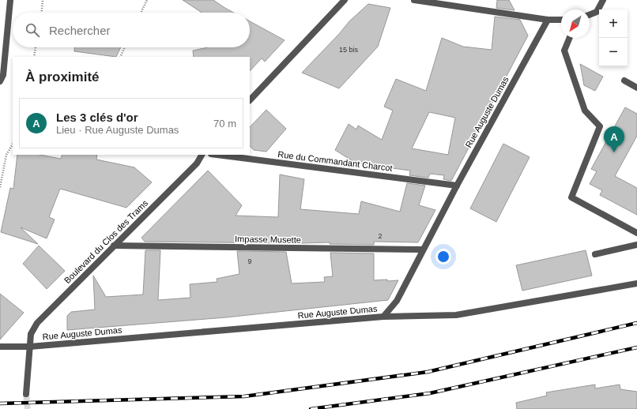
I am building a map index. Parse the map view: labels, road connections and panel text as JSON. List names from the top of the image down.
{
  "streets": {
    "street": [
      "Rue Auguste Dumas",
      "Rue du Commandant Charcot",
      "Impasse Musette",
      "Boulevard du Clos des Trams"
    ]
  },
  "crossings": [
    ["Rue Auguste Dumas", "Rue du Commandant Charcot"],
    ["Rue Auguste Dumas", "Impasse Musette"],
    ["Rue Auguste Dumas", "Boulevard du Clos des Trams"],
    ["Impasse Musette", "Boulevard du Clos des Trams"]
  ],
  "house_numbers": ["15 bis", "2", "9"],
  "north": "bottom left",
  "page": {
    "map_buttons": ["+", "−"],
    "search": "Rechercher",
    "heading": "À proximité",
    "list": [
      {
        "mark": "A",
        "name": "Les 3 clés d'or",
        "note": "Lieu · Rue Auguste Dumas",
        "value": "70 m"
      }
    ],
    "pins": "A"
  }
}
